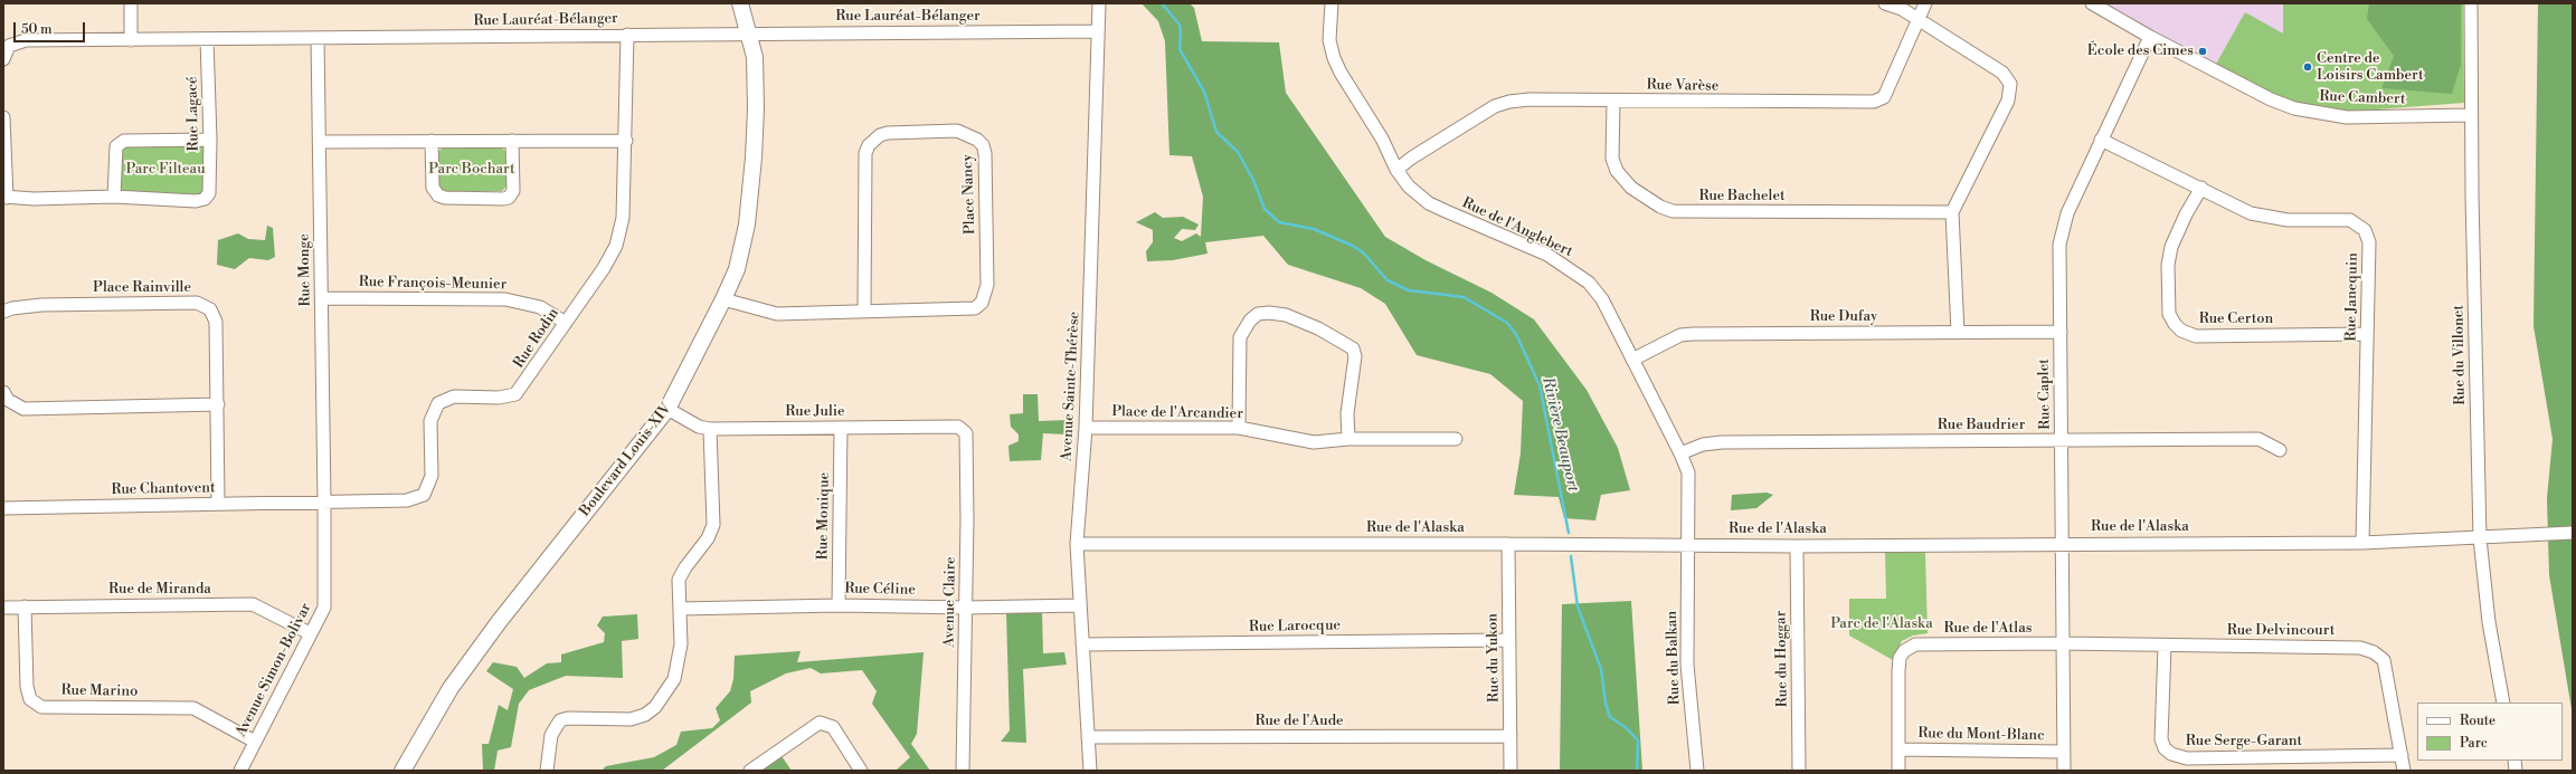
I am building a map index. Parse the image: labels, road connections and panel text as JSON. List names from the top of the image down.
{
  "streets": {
    "main road": ["Boulevard Louis-XIV"],
    "street": [
      "Rue Lauréat-Bélanger",
      "Rue Varèse",
      "Rue Cambert",
      "Rue Lagacé",
      "Place Nancy",
      "Rue Bachelet",
      "Rue de l'Anglebert",
      "Rue Monge",
      "Rue François-Meunier",
      "Place Rainville",
      "Rue Janequin",
      "Rue Dufay",
      "Rue Certon",
      "Rue Rodin",
      "Rue du Villonet",
      "Avenue Sainte-Thérèse",
      "Rue Caplet",
      "Rue Julie",
      "Place de l'Arcandier",
      "Rue Baudrier",
      "Rue Chantovent",
      "Rue Monique",
      "Rue de l'Alaska",
      "Rue de Miranda",
      "Rue Céline",
      "Avenue Claire",
      "Rue Larocque",
      "Rue de l'Atlas",
      "Rue Delvincourt",
      "Rue du Yukon",
      "Rue du Balkan",
      "Rue du Hoggar",
      "Avenue Simon-Bolivar",
      "Rue Marino",
      "Rue de l'Aude",
      "Rue du Mont-Blanc",
      "Rue Serge-Garant"
    ]
  },
  "crossings": [
    ["Rue Lauréat-Bélanger", "Rue Lagacé"],
    ["Rue Lauréat-Bélanger", "Rue Monge"],
    ["Rue Lauréat-Bélanger", "Rue Rodin"],
    ["Rue Lauréat-Bélanger", "Avenue Sainte-Thérèse"],
    ["Rue Lauréat-Bélanger", "Boulevard Louis-XIV"],
    ["Rue Varèse", "Rue Bachelet"],
    ["Rue Varèse", "Rue de l'Anglebert"],
    ["Rue Cambert", "Rue du Villonet"],
    ["Rue Cambert", "Rue Caplet"],
    ["Place Nancy", "Boulevard Louis-XIV"],
    ["Rue de l'Anglebert", "Rue Dufay"],
    ["Rue de l'Anglebert", "Rue Baudrier"],
    ["Rue de l'Anglebert", "Rue de l'Alaska"],
    ["Rue de l'Anglebert", "Rue du Balkan"],
    ["Rue Monge", "Rue François-Meunier"],
    ["Rue Monge", "Rue Rodin"],
    ["Rue Monge", "Rue Chantovent"],
    ["Rue Monge", "Avenue Simon-Bolivar"],
    ["Rue François-Meunier", "Rue Rodin"],
    ["Place Rainville", "Rue Chantovent"],
    ["Rue Janequin", "Rue Certon"],
    ["Rue Janequin", "Rue Caplet"],
    ["Rue Janequin", "Rue de l'Alaska"],
    ["Rue Dufay", "Rue Caplet"],
    ["Rue Rodin", "Rue Chantovent"],
    ["Rue Rodin", "Avenue Simon-Bolivar"],
    ["Rue du Villonet", "Rue de l'Alaska"],
    ["Avenue Sainte-Thérèse", "Place de l'Arcandier"],
    ["Avenue Sainte-Thérèse", "Rue de l'Alaska"],
    ["Avenue Sainte-Thérèse", "Rue Céline"],
    ["Avenue Sainte-Thérèse", "Rue Larocque"],
    ["Avenue Sainte-Thérèse", "Rue de l'Aude"],
    ["Rue Caplet", "Rue Baudrier"],
    ["Rue Caplet", "Rue de l'Alaska"],
    ["Rue Caplet", "Rue de l'Atlas"],
    ["Rue Caplet", "Rue Delvincourt"],
    ["Rue Caplet", "Rue du Mont-Blanc"],
    ["Rue Julie", "Boulevard Louis-XIV"],
    ["Rue Julie", "Rue Monique"],
    ["Rue Julie", "Avenue Claire"],
    ["Rue Chantovent", "Avenue Simon-Bolivar"],
    ["Rue Monique", "Rue Céline"],
    ["Rue de l'Alaska", "Rue du Yukon"],
    ["Rue de l'Alaska", "Rue du Balkan"],
    ["Rue de l'Alaska", "Rue du Hoggar"],
    ["Rue de Miranda", "Avenue Simon-Bolivar"],
    ["Rue de Miranda", "Rue Marino"],
    ["Rue Céline", "Avenue Claire"],
    ["Rue Larocque", "Rue du Yukon"],
    ["Rue de l'Atlas", "Rue Delvincourt"],
    ["Rue de l'Atlas", "Rue du Mont-Blanc"],
    ["Rue Delvincourt", "Rue Serge-Garant"],
    ["Rue du Yukon", "Rue de l'Aude"],
    ["Avenue Simon-Bolivar", "Rue Marino"]
  ],
  "water": ["Rivière Beauport"],
  "parks": ["Parc Filteau", "Parc Bochart", "Parc de l'Alaska"],
  "places": ["École des Cimes", "Centre de Loisirs Cambert"],
  "legend": ["Route", "Parc"],
  "scale_bar": "50 m"
}
